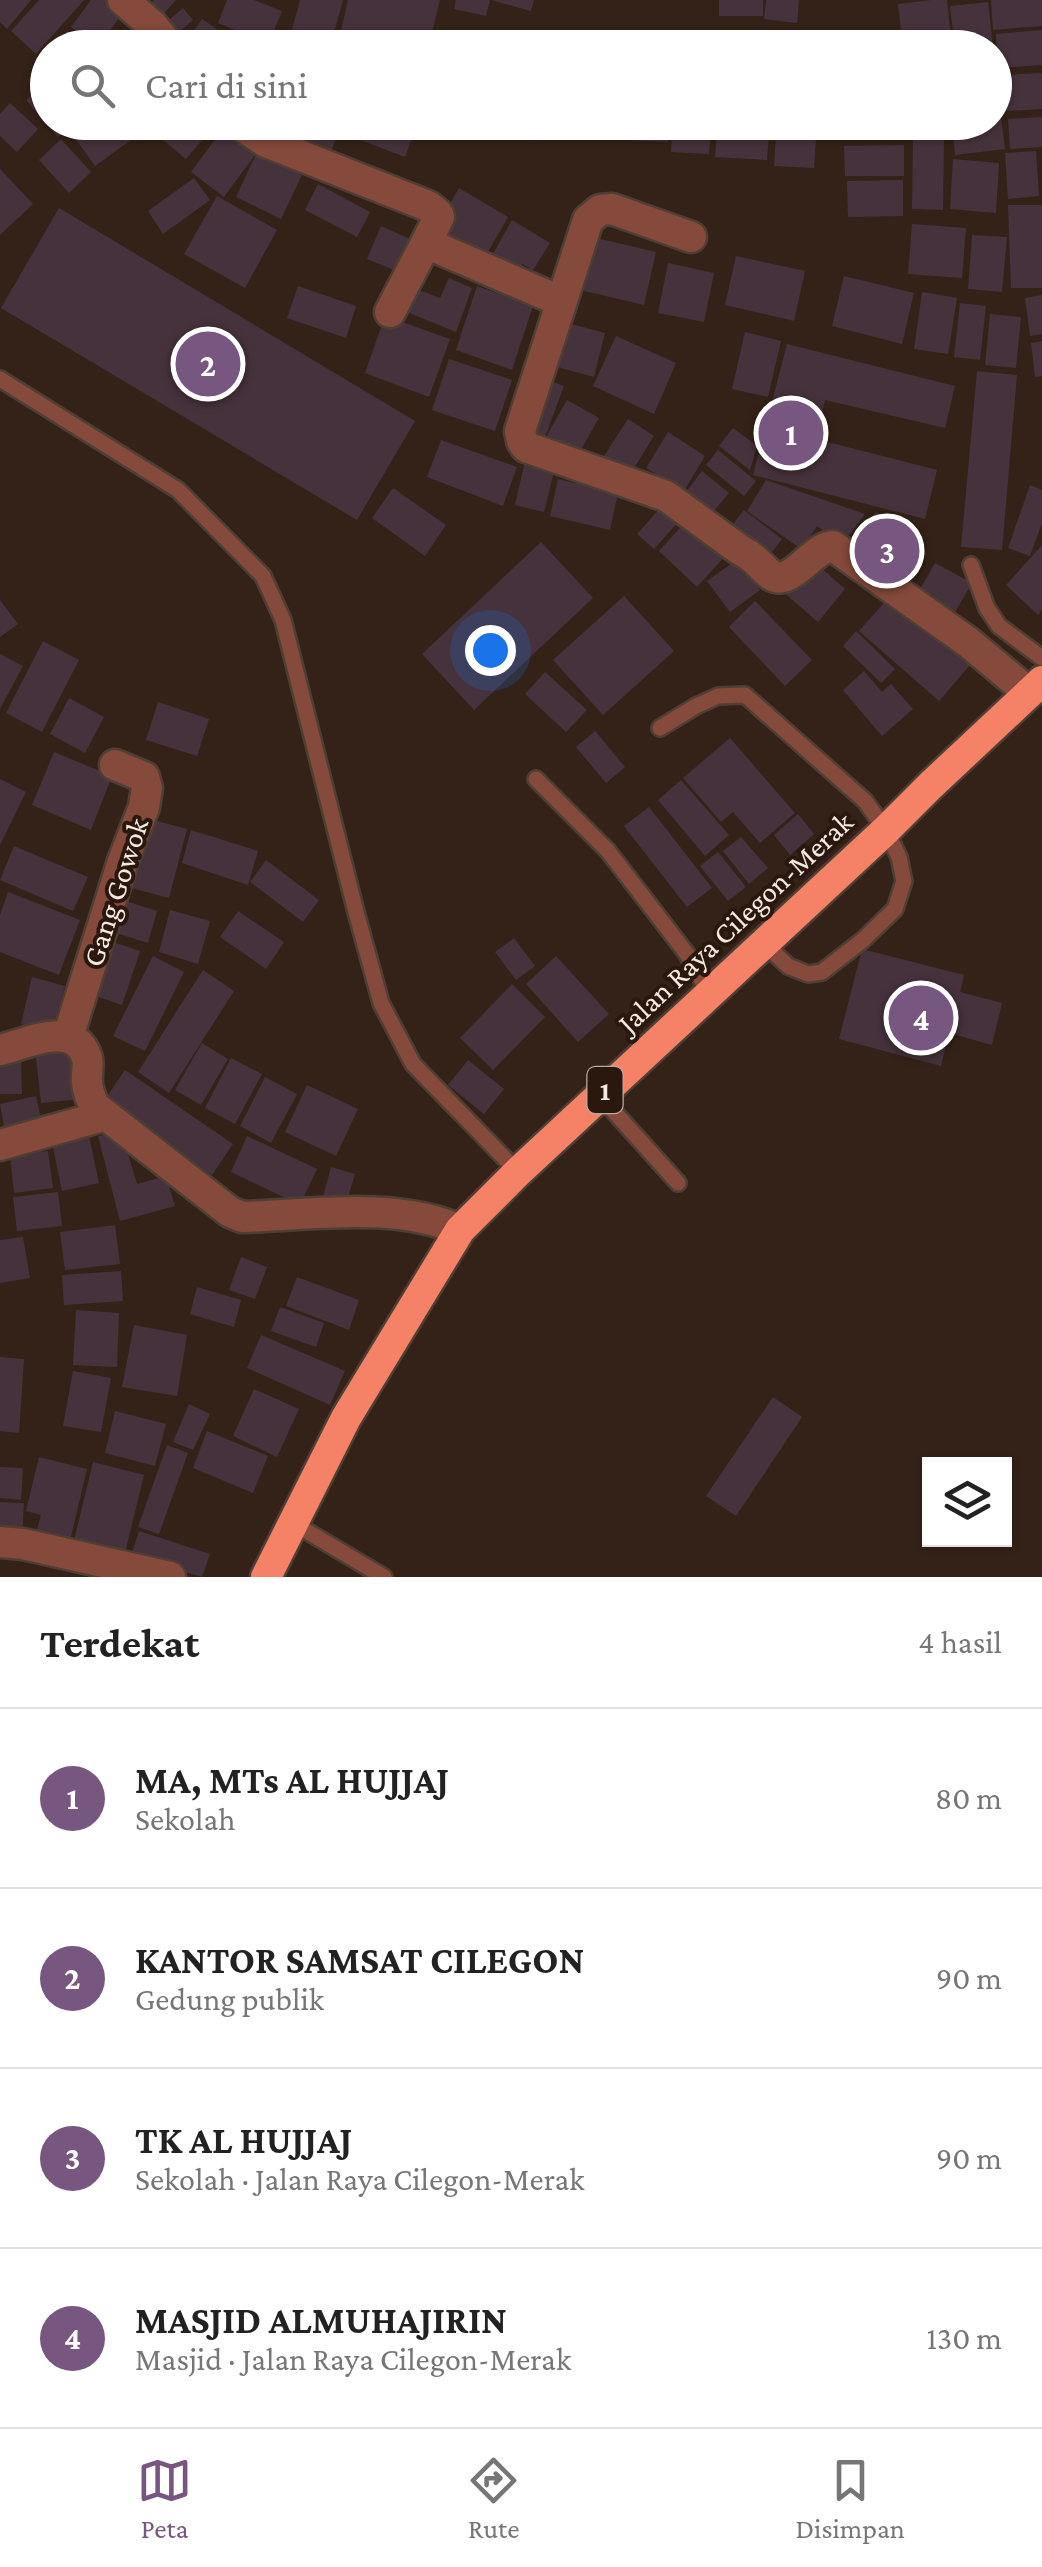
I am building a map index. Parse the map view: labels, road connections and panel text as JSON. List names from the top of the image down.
{
  "streets": {
    "highway": ["Jalan Raya Cilegon-Merak", "1"],
    "street": ["Gang Gowok"]
  },
  "page": {
    "search": "Cari di sini",
    "pins": [
      "2",
      "1",
      "3",
      "4"
    ],
    "heading": ["Terdekat", "4 hasil"],
    "list": [
      {
        "mark": "1",
        "name": "MA, MTs AL HUJJAJ",
        "note": "Sekolah",
        "value": "80 m"
      },
      {
        "mark": "2",
        "name": "KANTOR SAMSAT CILEGON",
        "note": "Gedung publik",
        "value": "90 m"
      },
      {
        "mark": "3",
        "name": "TK AL HUJJAJ",
        "note": "Sekolah · Jalan Raya Cilegon-Merak",
        "value": "90 m"
      },
      {
        "mark": "4",
        "name": "MASJID ALMUHAJIRIN",
        "note": "Masjid · Jalan Raya Cilegon-Merak",
        "value": "130 m"
      }
    ],
    "nav": ["Peta", "Rute", "Disimpan"]
  }
}
